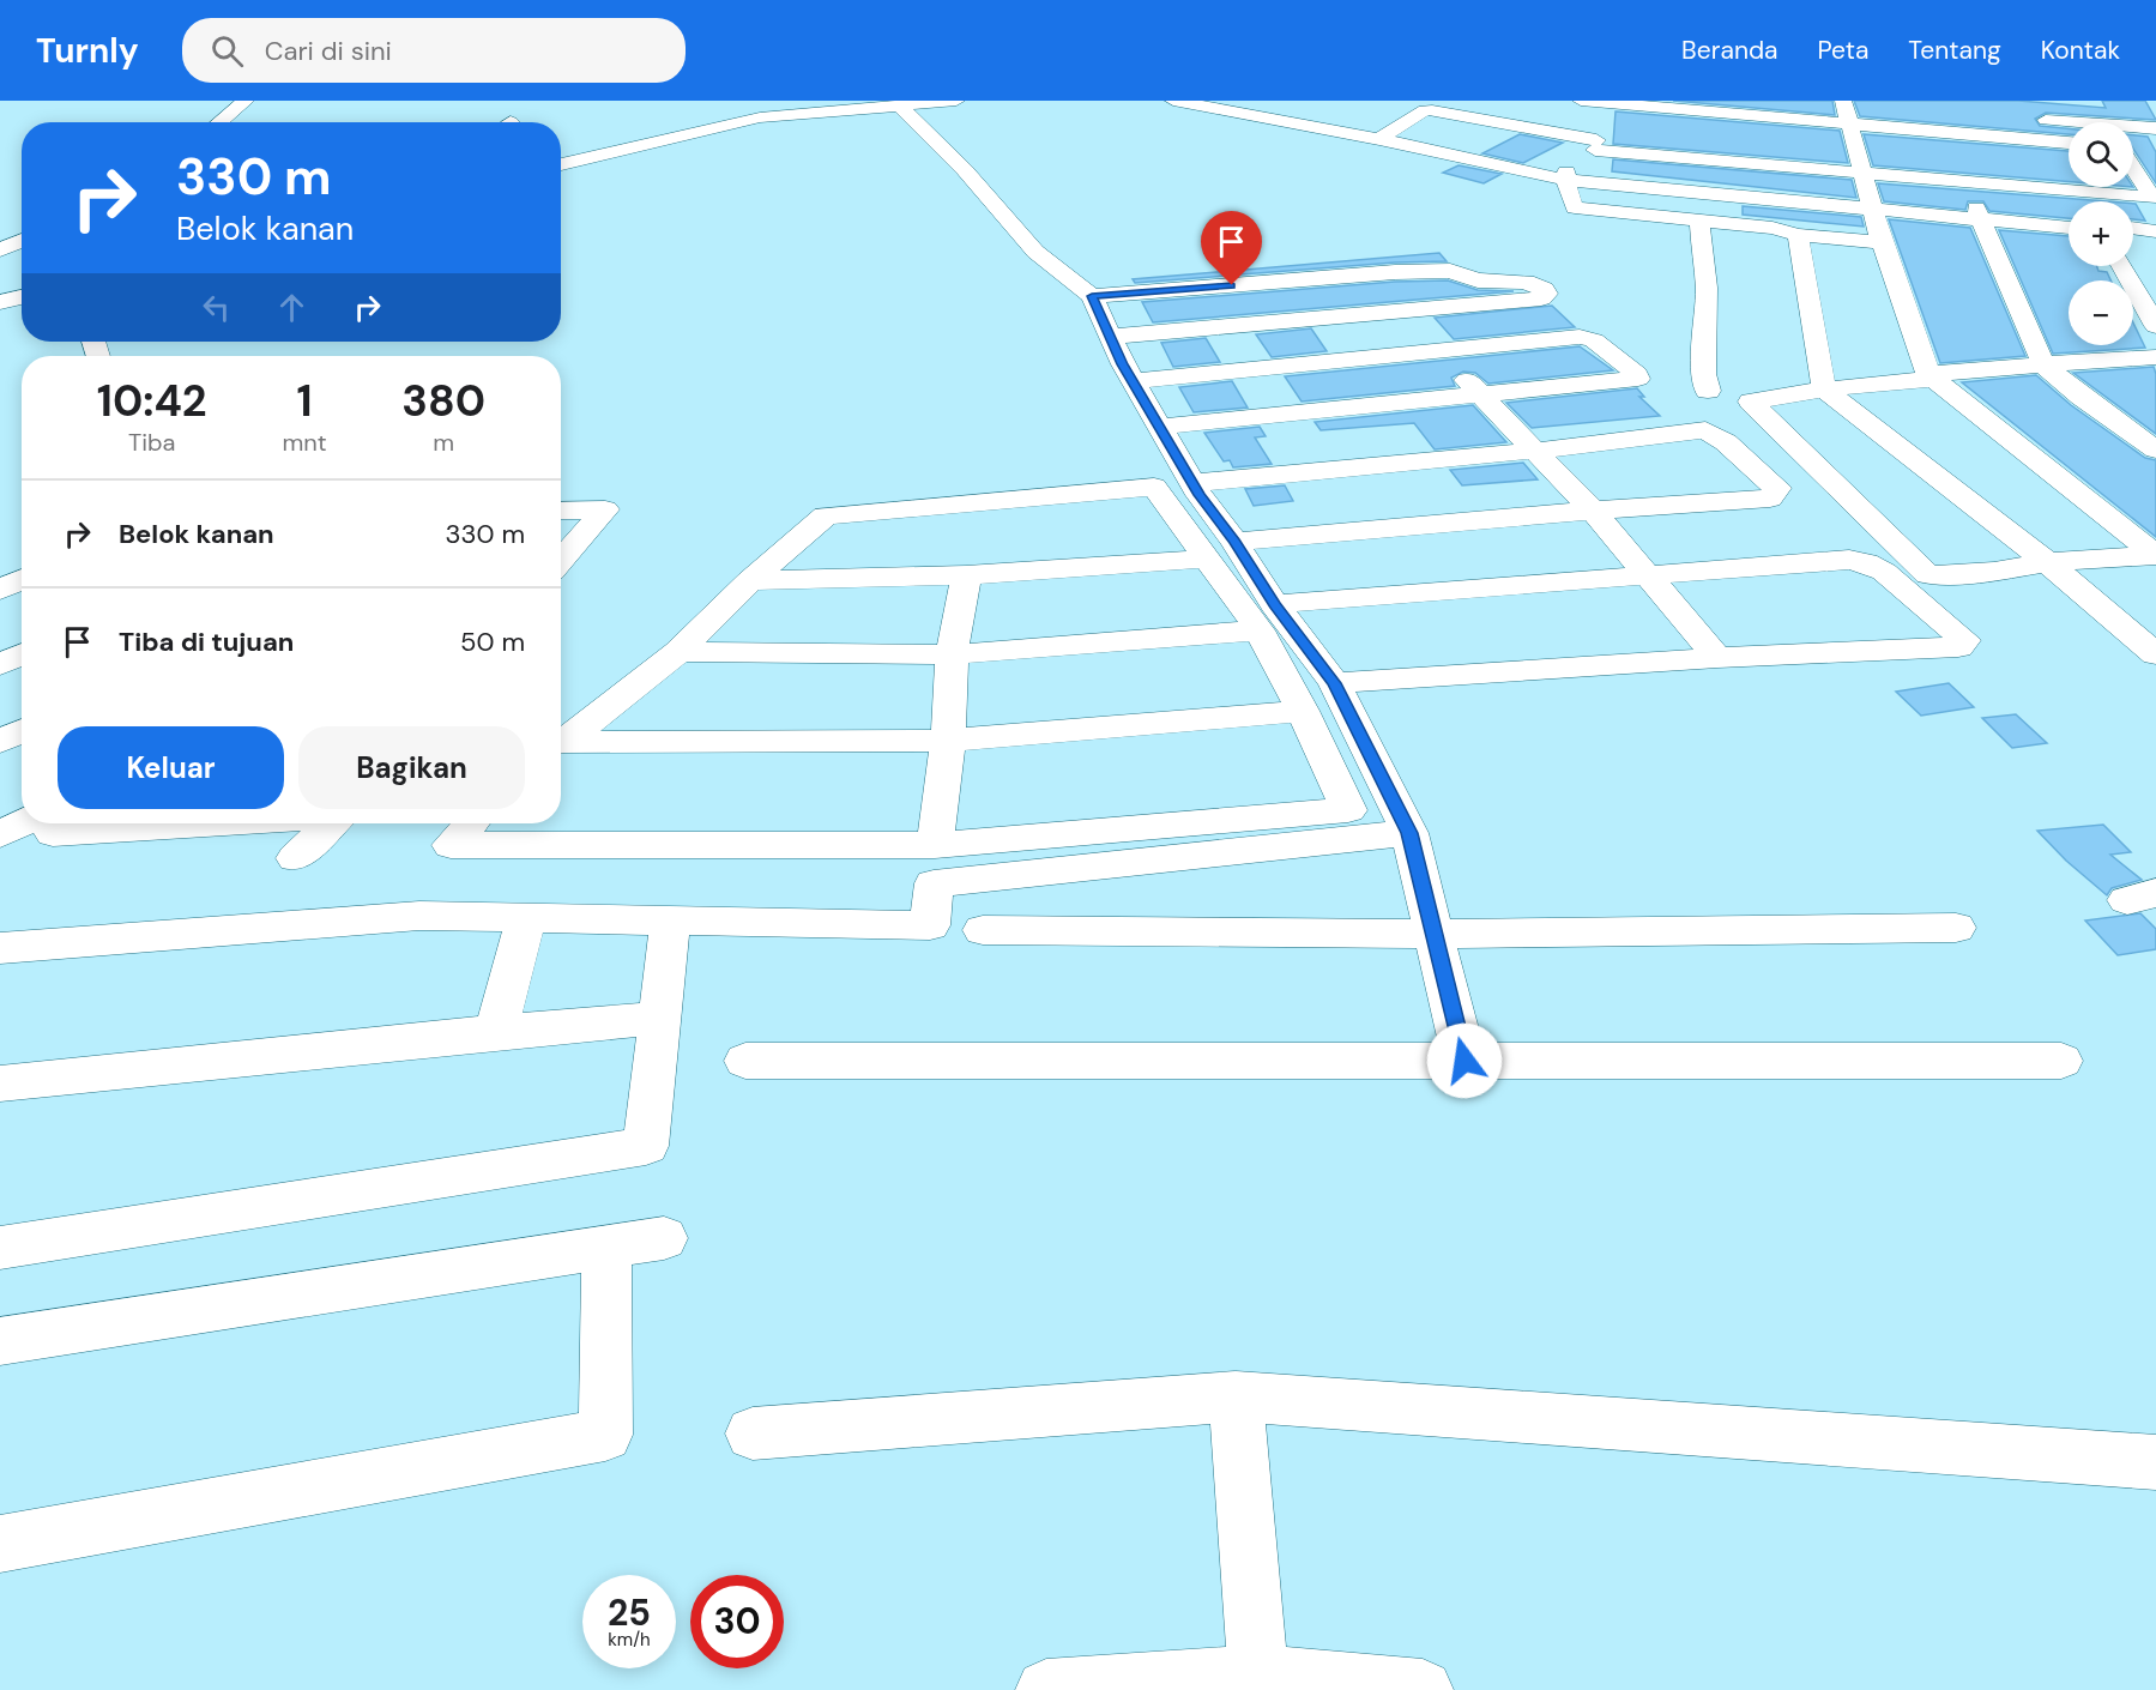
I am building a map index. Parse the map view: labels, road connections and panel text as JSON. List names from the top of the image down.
{
  "page": {
    "header": "Turnly",
    "search": "Cari di sini",
    "nav": [
      "Beranda",
      "Peta",
      "Tentang",
      "Kontak"
    ],
    "map_buttons": ["+", "−"],
    "turn": ["330 m", "Belok kanan"],
    "eta": [
      "10:42",
      "Tiba",
      "1",
      "mnt",
      "380",
      "m"
    ],
    "list": [
      {
        "name": "Belok kanan",
        "value": "330 m"
      },
      {
        "name": "Tiba di tujuan",
        "value": "50 m"
      }
    ],
    "buttons": ["Keluar", "Bagikan"],
    "speed": "25 km/h",
    "limit": "30"
  }
}
